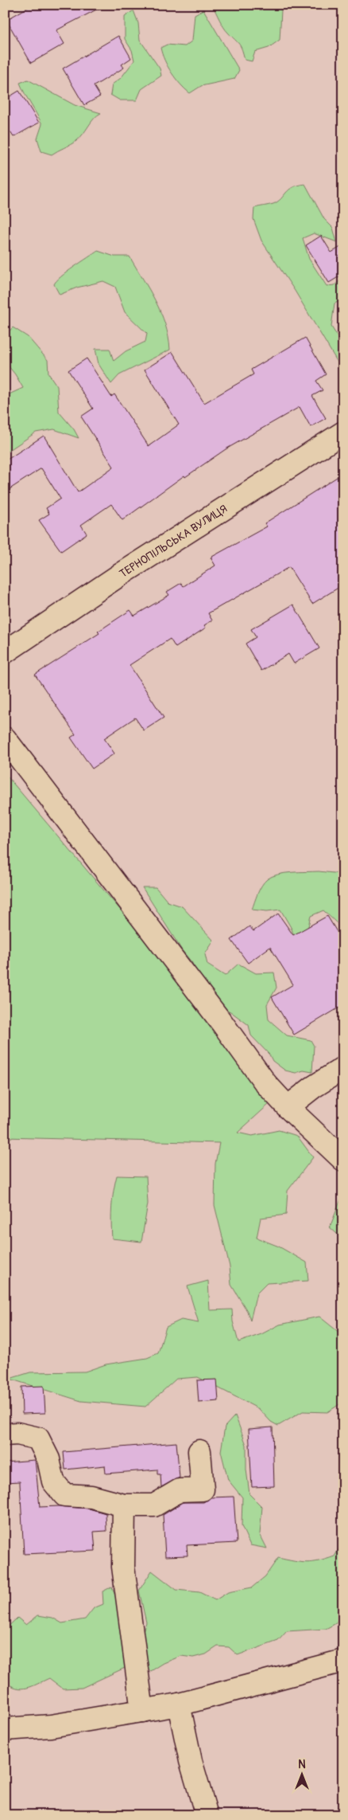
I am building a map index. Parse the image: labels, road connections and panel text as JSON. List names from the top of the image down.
{
  "streets": {
    "main road": ["ТЕРНОПІЛЬСЬКА ВУЛИЦЯ"]
  },
  "north": "top"
}
